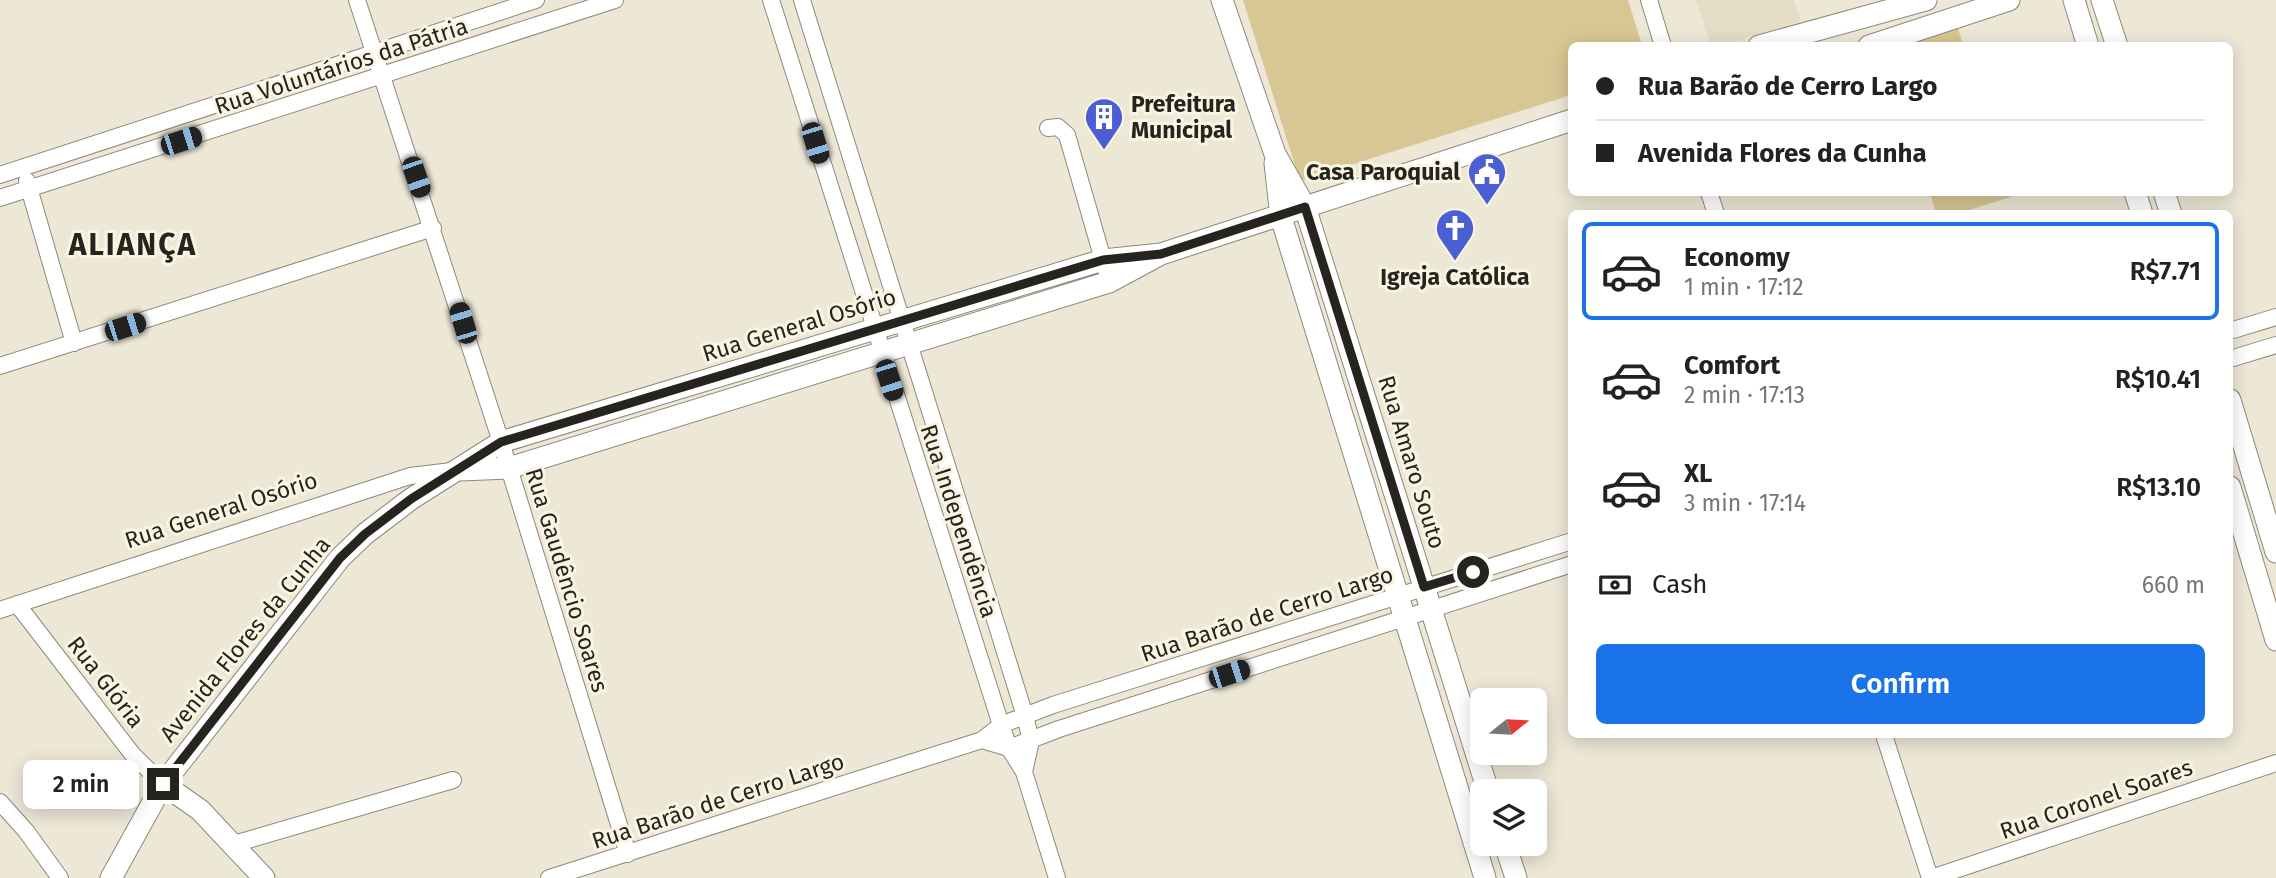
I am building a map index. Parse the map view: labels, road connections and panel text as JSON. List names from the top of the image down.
{
  "streets": {
    "street": [
      "Rua Voluntários da Pátria",
      "Rua General Osório",
      "Rua Amaro Souto",
      "Rua Independência",
      "Rua Gaudêncio Soares",
      "Rua Barão de Cerro Largo",
      "Avenida Flores da Cunha",
      "Rua Glória",
      "Rua Coronel Soares"
    ]
  },
  "crossings": [
    ["Rua Voluntários da Pátria", "Rua Gaudêncio Soares"],
    ["Rua General Osório", "Rua Amaro Souto"],
    ["Rua General Osório", "Rua Independência"],
    ["Rua General Osório", "Rua Gaudêncio Soares"],
    ["Rua General Osório", "Avenida Flores da Cunha"],
    ["Rua General Osório", "Rua Glória"],
    ["Rua Amaro Souto", "Rua Barão de Cerro Largo"],
    ["Rua Independência", "Rua Barão de Cerro Largo"],
    ["Rua Gaudêncio Soares", "Rua Barão de Cerro Largo"],
    ["Avenida Flores da Cunha", "Rua Glória"]
  ],
  "districts": ["ALIANÇA"],
  "places": {
    "building": ["Prefeitura Municipal"],
    "public building": ["Casa Paroquial"],
    "church": ["Igreja Católica"]
  },
  "north": "right",
  "page": {
    "banner": ["Rua Barão de Cerro Largo", "Avenida Flores da Cunha"],
    "list": [
      {
        "name": "Economy",
        "note": "1 min · 17:12",
        "value": "R$7.71"
      },
      {
        "name": "Comfort",
        "note": "2 min · 17:13",
        "value": "R$10.41"
      },
      {
        "name": "XL",
        "note": "3 min · 17:14",
        "value": "R$13.10"
      }
    ],
    "pay": ["Cash", "660 m"],
    "buttons": "Confirm",
    "bubble": "2 min"
  }
}
